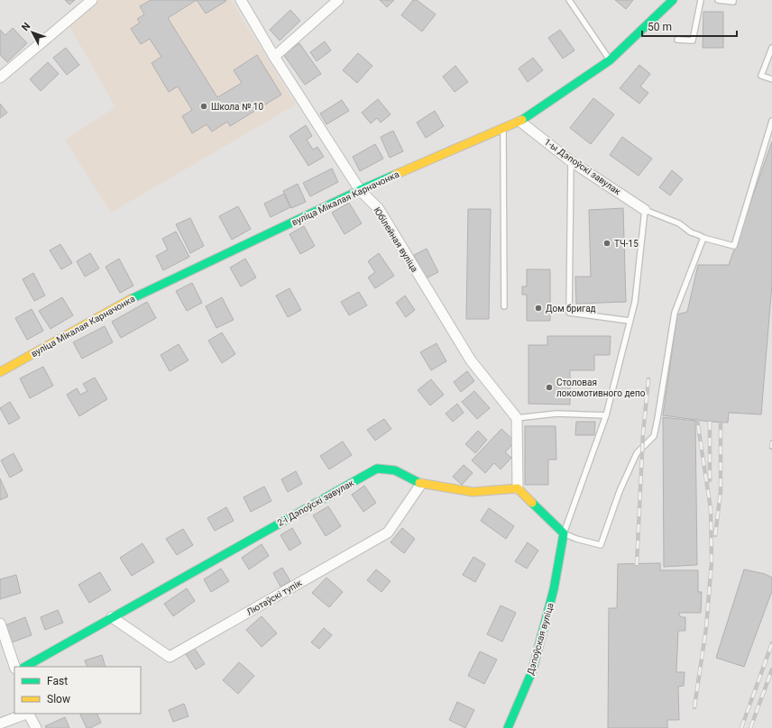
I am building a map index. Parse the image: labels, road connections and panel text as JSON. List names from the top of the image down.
{
  "streets": {
    "street": [
      "1-ы Дэпоўскі завулак",
      "вуліца Мікалая Карначонка",
      "Юбілейная вуліца",
      "2-і Дэпоўскі завулак",
      "Лютаўскі тупік",
      "Дэпоўская вуліца"
    ]
  },
  "crossings": [
    ["1-ы Дэпоўскі завулак", "вуліца Мікалая Карначонка"],
    ["вуліца Мікалая Карначонка", "Юбілейная вуліца"],
    ["2-і Дэпоўскі завулак", "Лютаўскі тупік"]
  ],
  "places": [
    "Школа № 10",
    "ТЧ-15",
    "Дом бригад",
    "Столовая локомотивного депо"
  ],
  "legend": ["Fast", "Slow"],
  "scale_bar": "50 m",
  "north": "top left"
}
